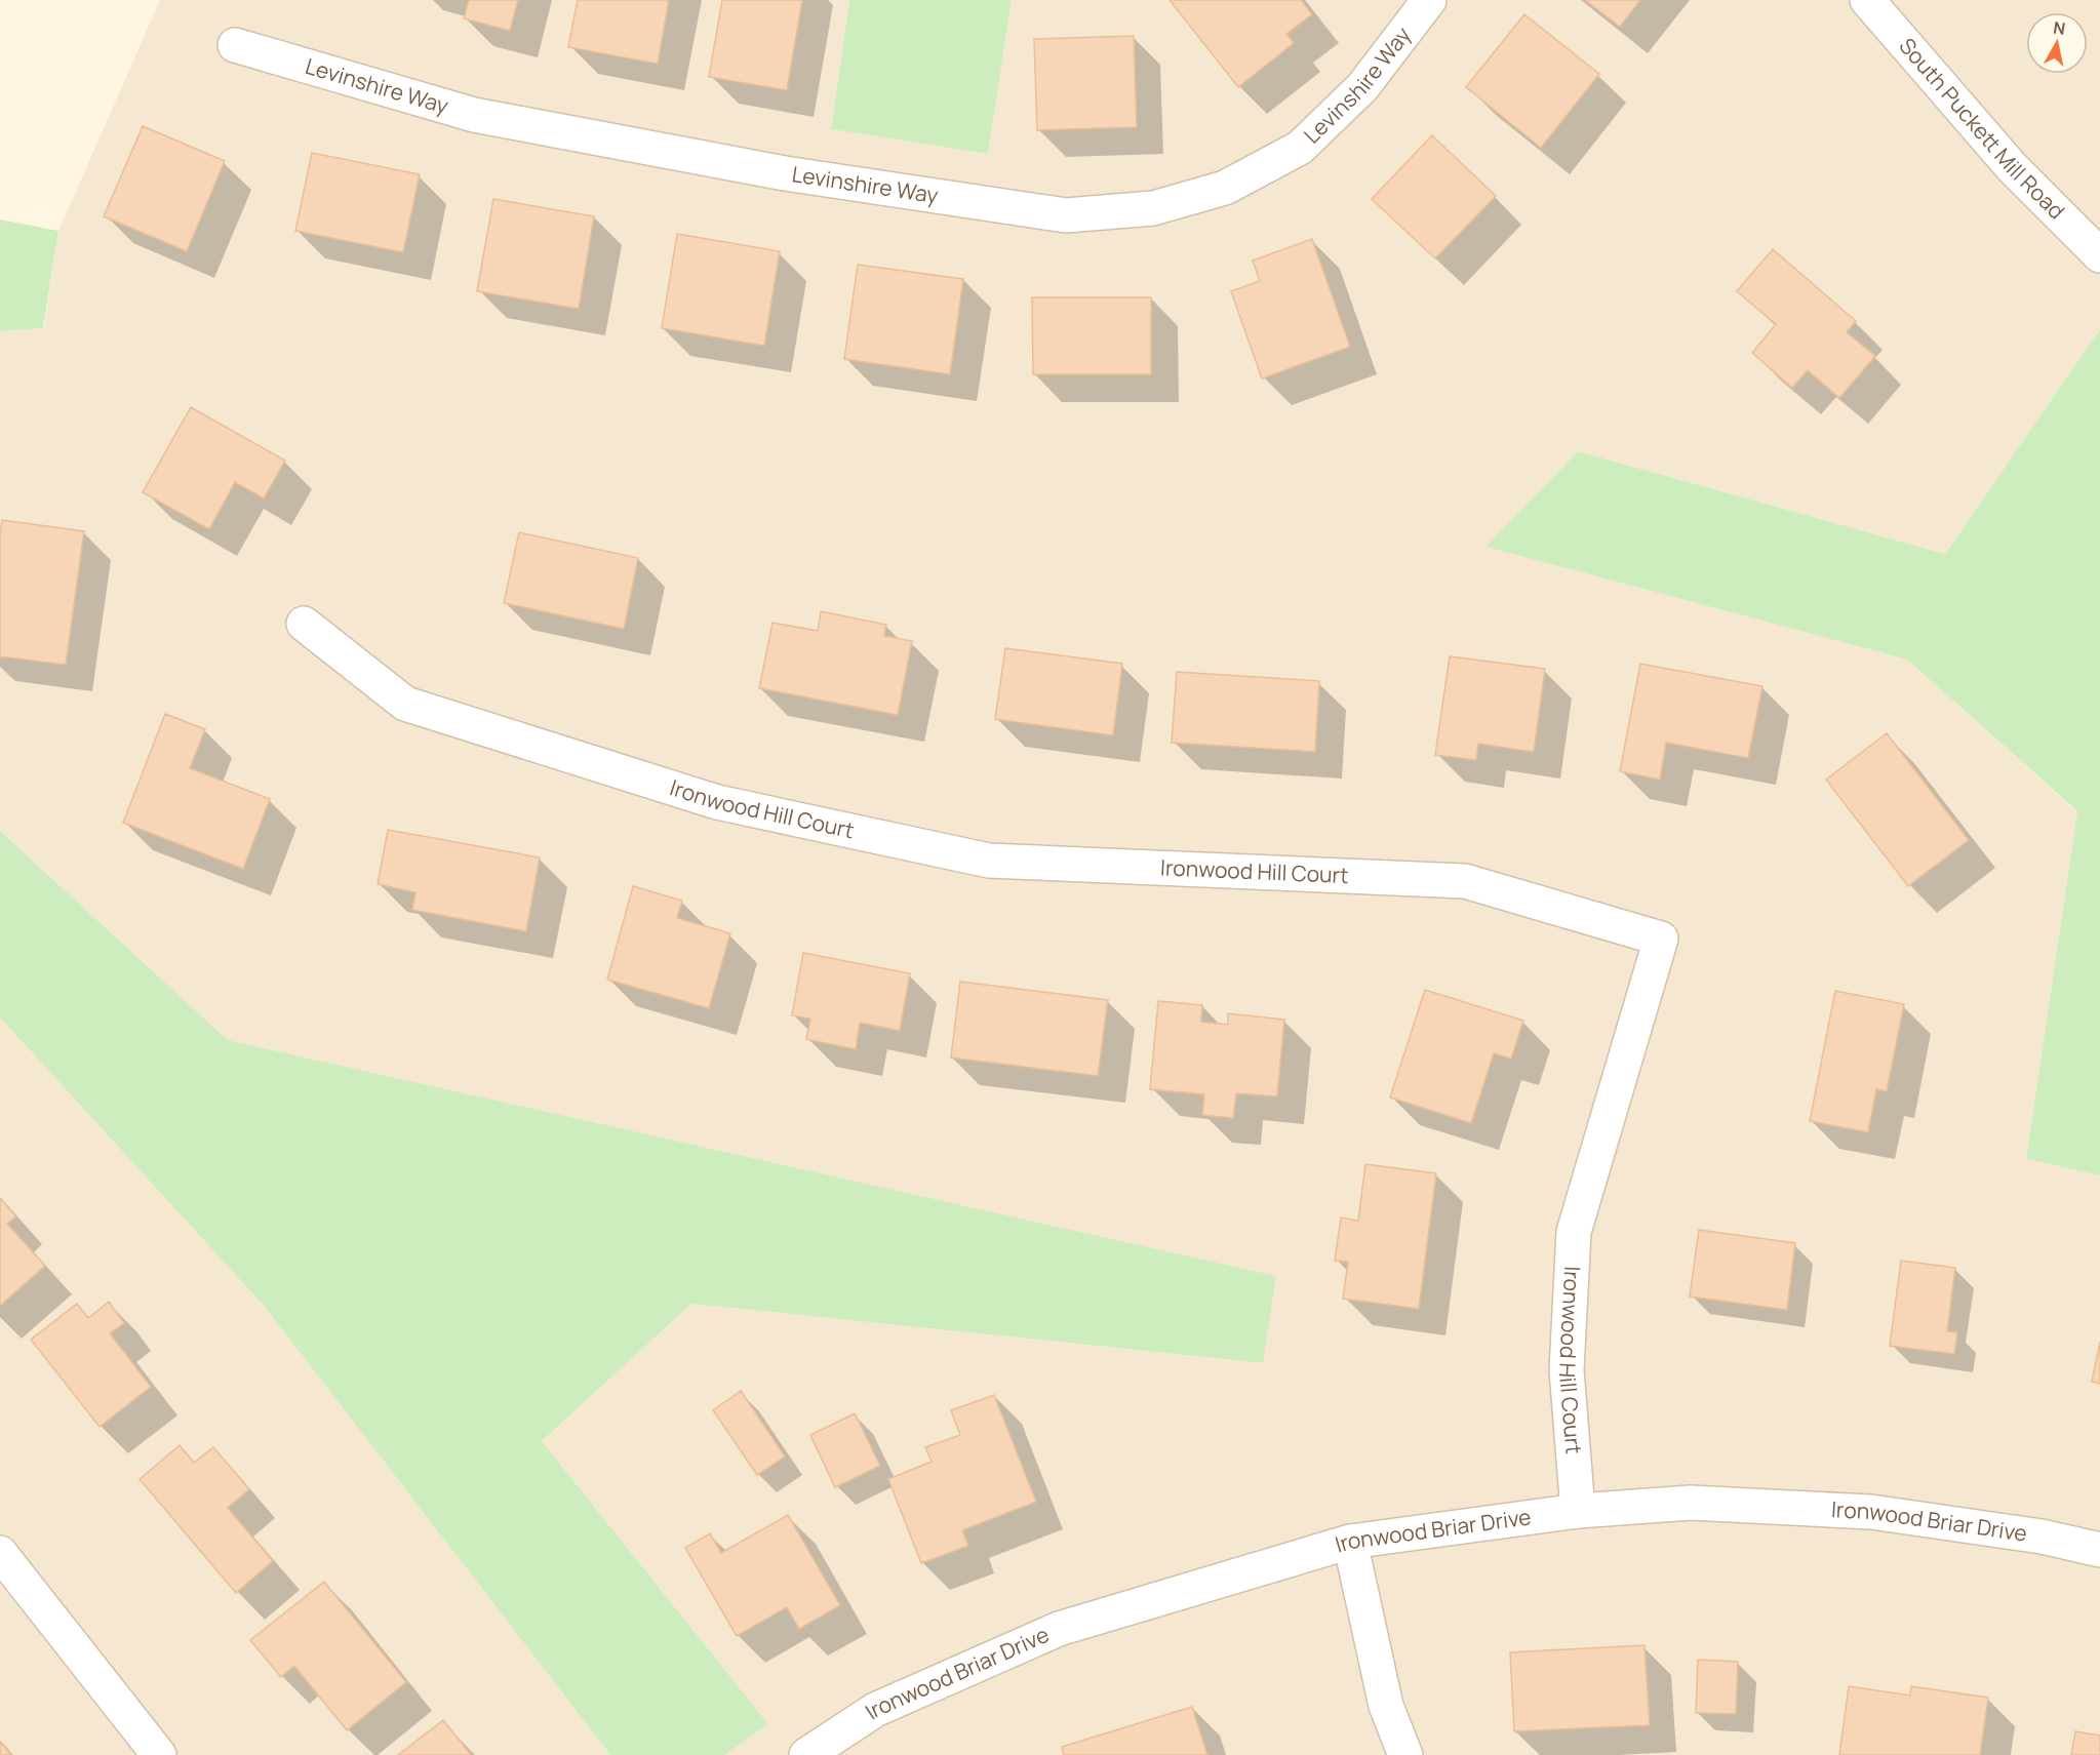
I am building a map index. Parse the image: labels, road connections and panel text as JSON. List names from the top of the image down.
{
  "streets": {
    "street": [
      "Levinshire Way",
      "South Puckett Mill Road",
      "Ironwood Hill Court",
      "Ironwood Briar Drive"
    ]
  },
  "crossings": [
    ["Ironwood Hill Court", "Ironwood Briar Drive"]
  ],
  "north": "top"
}
